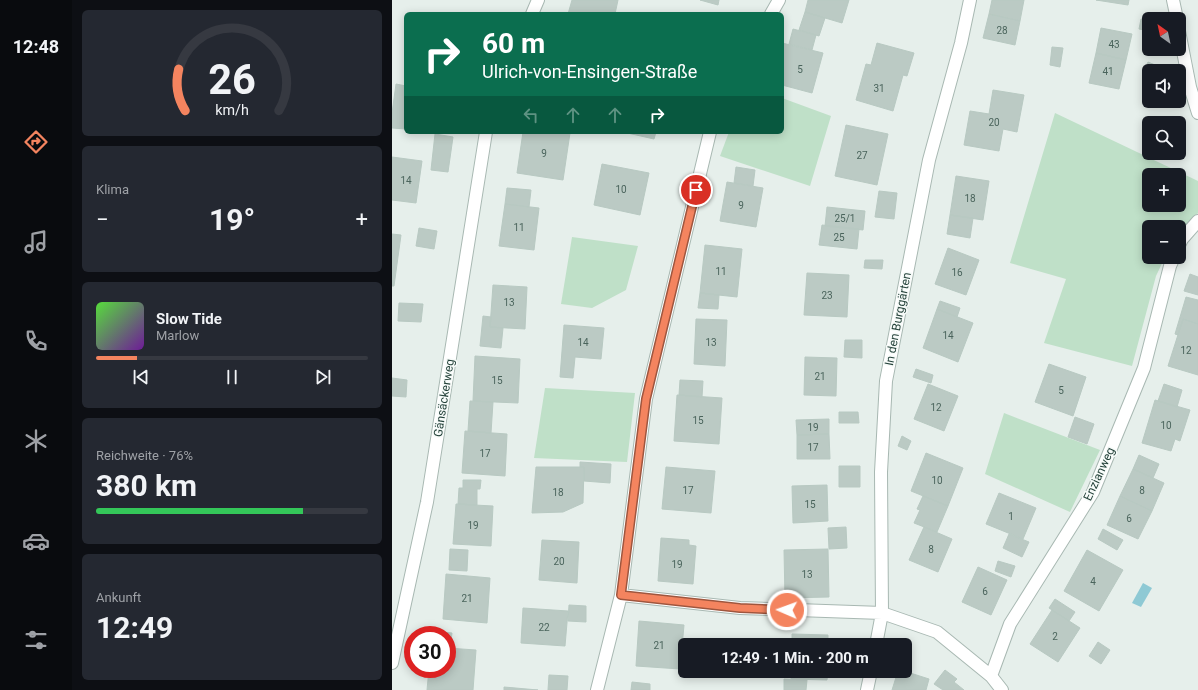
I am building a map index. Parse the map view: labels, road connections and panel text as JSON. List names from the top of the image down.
{
  "streets": {
    "street": ["In den Burggärten", "Gänsäckerweg", "Enzianweg"]
  },
  "house_numbers": [
    "28",
    "43",
    "5",
    "41",
    "31",
    "20",
    "9",
    "27",
    "14",
    "10",
    "18",
    "9",
    "25/1",
    "11",
    "25",
    "11",
    "16",
    "23",
    "13",
    "14",
    "14",
    "13",
    "12",
    "21",
    "15",
    "5",
    "12",
    "15",
    "10",
    "19",
    "17",
    "17",
    "10",
    "17",
    "8",
    "18",
    "15",
    "1",
    "6",
    "19",
    "8",
    "20",
    "19",
    "13",
    "4",
    "6",
    "21",
    "22",
    "2",
    "21"
  ],
  "north": "top left",
  "page": {
    "tabs": "12:48",
    "map_buttons": ["+", "−"],
    "turn": ["60 m", "Ulrich-von-Ensingen-Straße"],
    "tile": [
      "Klima",
      ["Reichweite · 76%", "380 km"],
      ["Ankunft", "12:49"]
    ],
    "heat": ["−", "19°", "+"],
    "song": ["Slow Tide", "Marlow"],
    "limit": "30",
    "trip": "12:49 · 1 Min. · 200 m",
    "gauge": ["26", "km/h"]
  }
}
